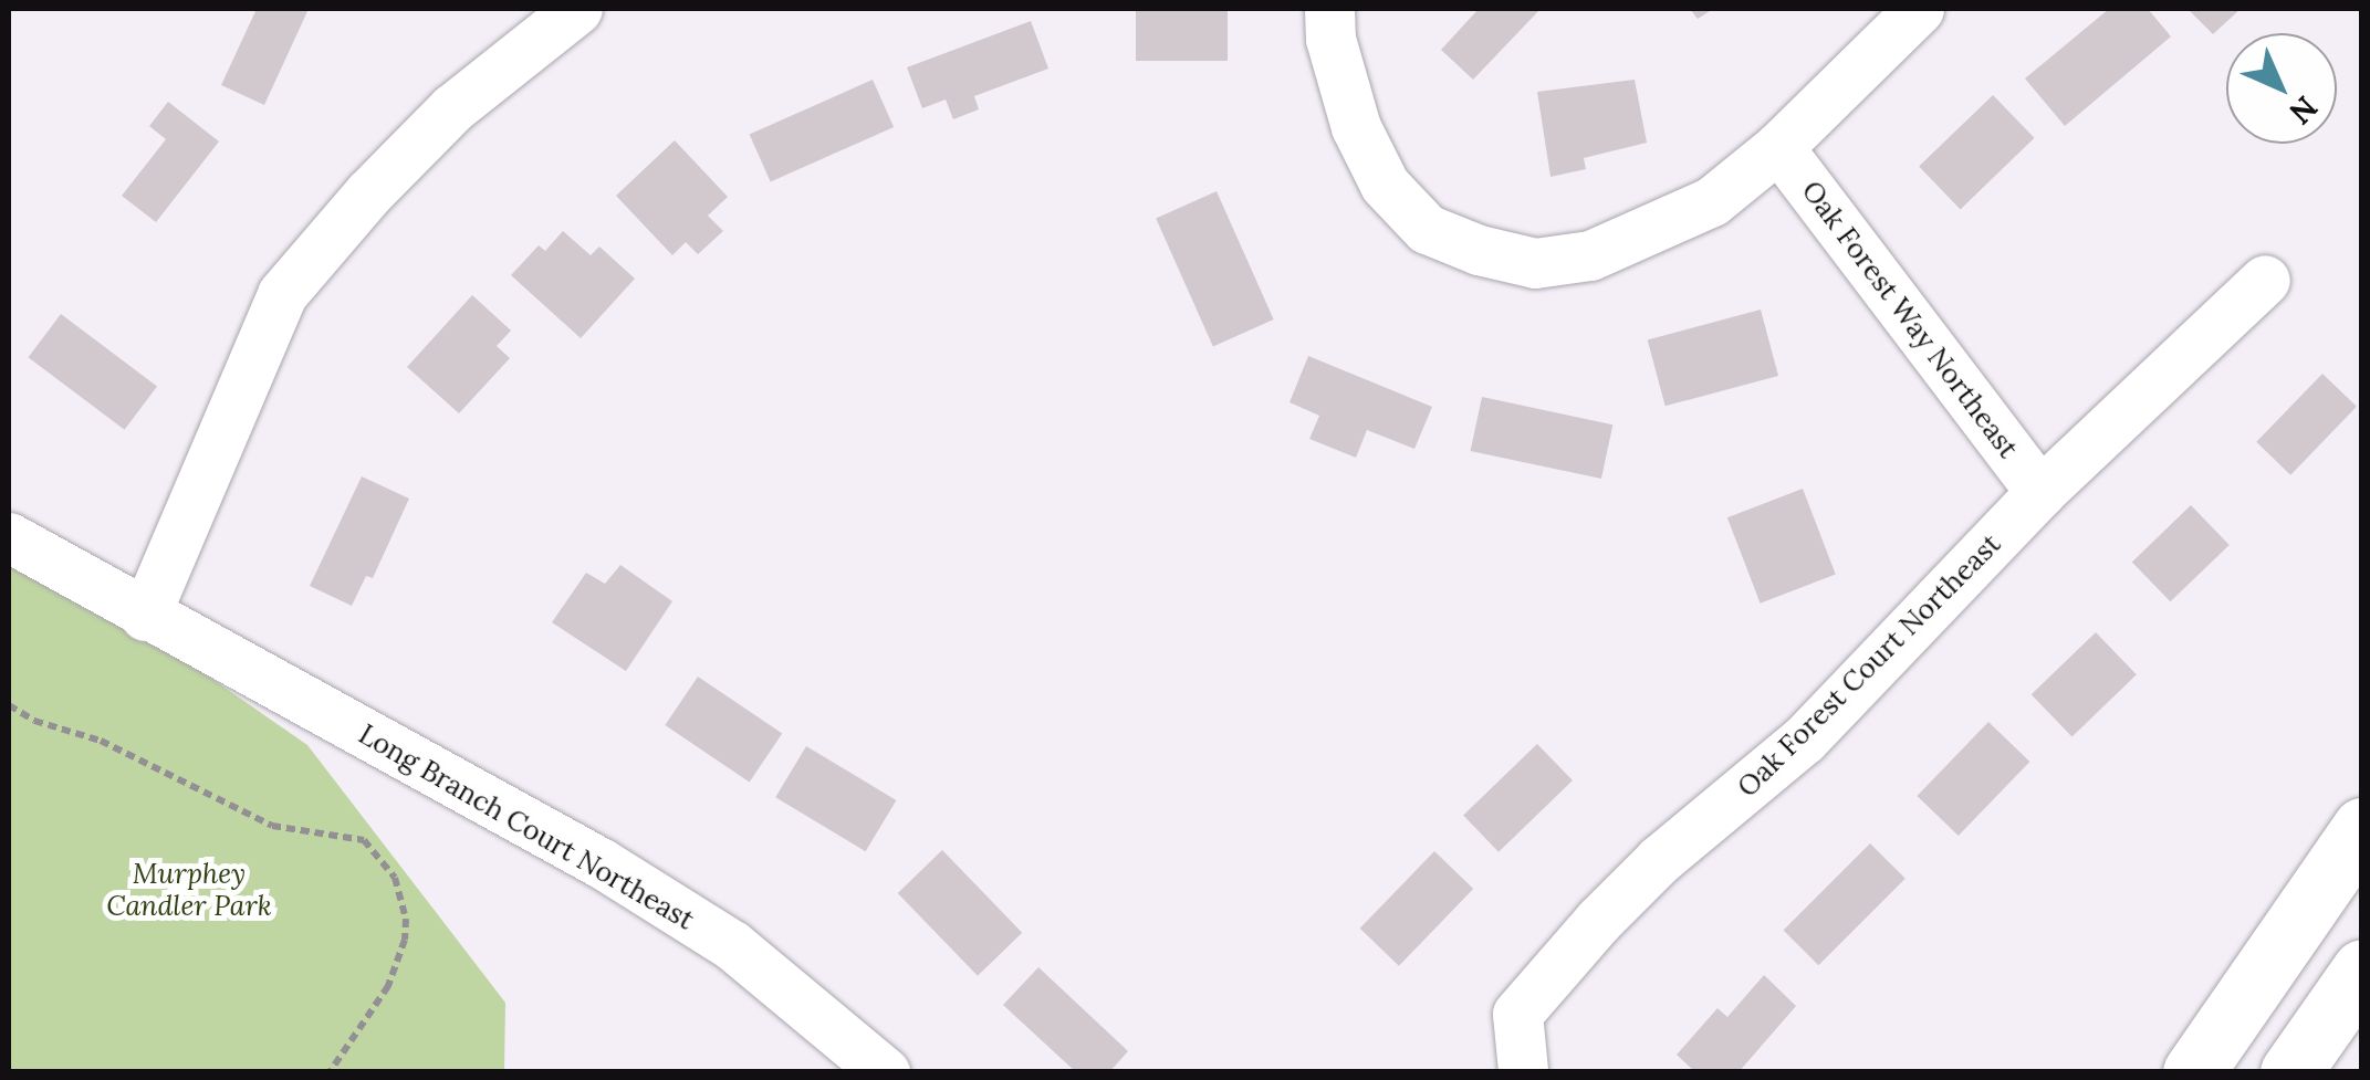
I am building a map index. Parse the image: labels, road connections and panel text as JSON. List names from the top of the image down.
{
  "streets": {
    "street": ["Oak Forest Way Northeast", "Oak Forest Court Northeast", "Long Branch Court Northeast"]
  },
  "crossings": [
    ["Oak Forest Way Northeast", "Oak Forest Court Northeast"]
  ],
  "parks": ["Murphey Candler Park"],
  "north": "bottom right"
}
